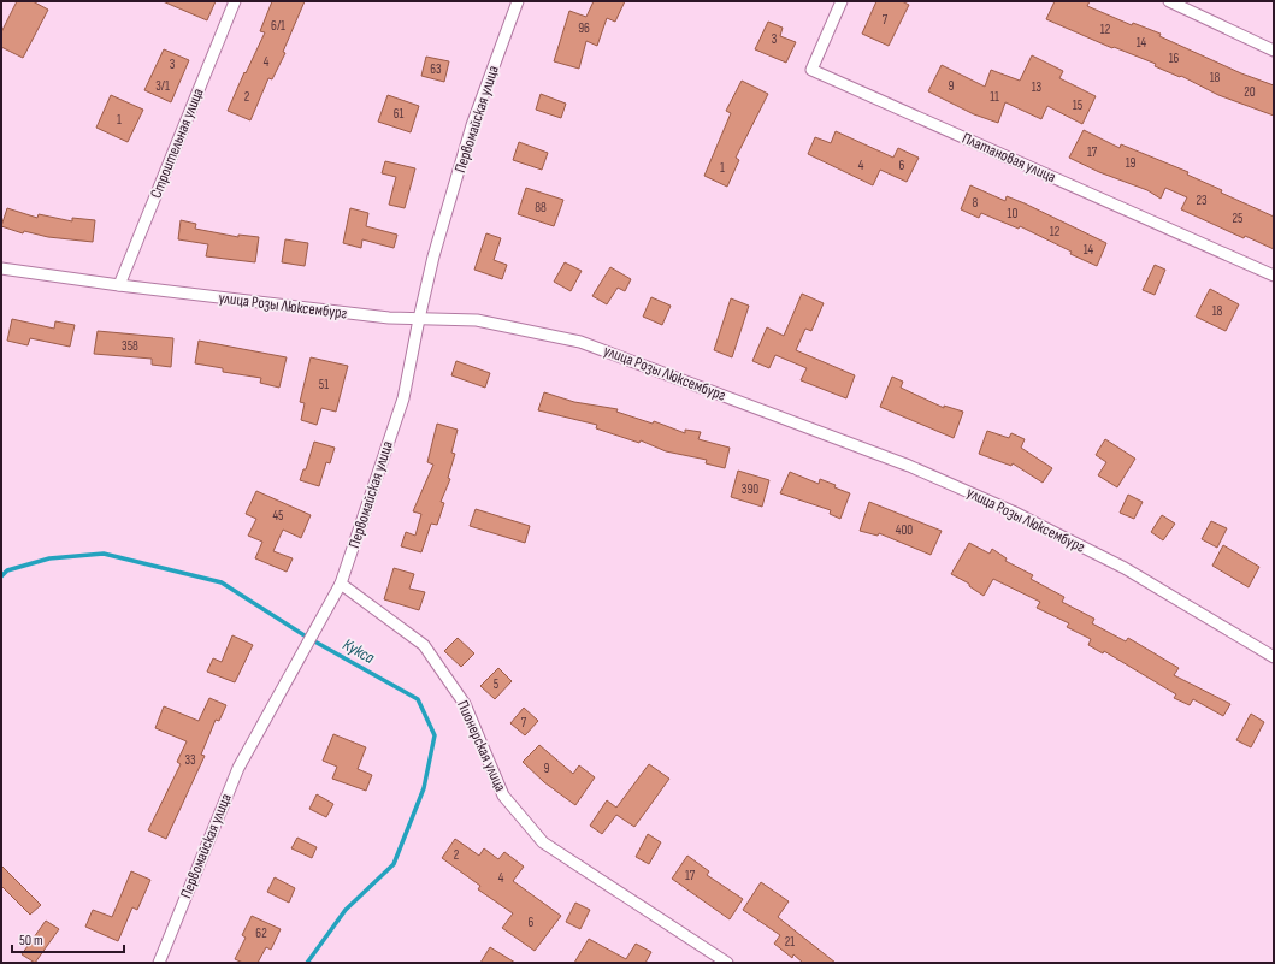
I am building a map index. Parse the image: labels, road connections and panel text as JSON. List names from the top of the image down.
{
  "streets": {
    "street": [
      "Первомайская улица",
      "Строительная улица",
      "Платановая улица",
      "улица Розы Люксембург",
      "Пионерская улица"
    ]
  },
  "crossings": [
    ["Первомайская улица", "улица Розы Люксембург"],
    ["Первомайская улица", "Пионерская улица"],
    ["Строительная улица", "улица Розы Люксембург"]
  ],
  "water": ["Кукса"],
  "house_numbers": [
    "7",
    "6/1",
    "96",
    "12",
    "3",
    "14",
    "16",
    "4",
    "3",
    "63",
    "18",
    "3/1",
    "9",
    "13",
    "20",
    "2",
    "11",
    "15",
    "61",
    "1",
    "17",
    "19",
    "4",
    "6",
    "1",
    "23",
    "8",
    "88",
    "10",
    "25",
    "12",
    "14",
    "18",
    "358",
    "51",
    "390",
    "45",
    "400",
    "5",
    "7",
    "33",
    "9",
    "2",
    "17",
    "4",
    "6",
    "62",
    "21"
  ],
  "scale_bar": "50 m"
}
